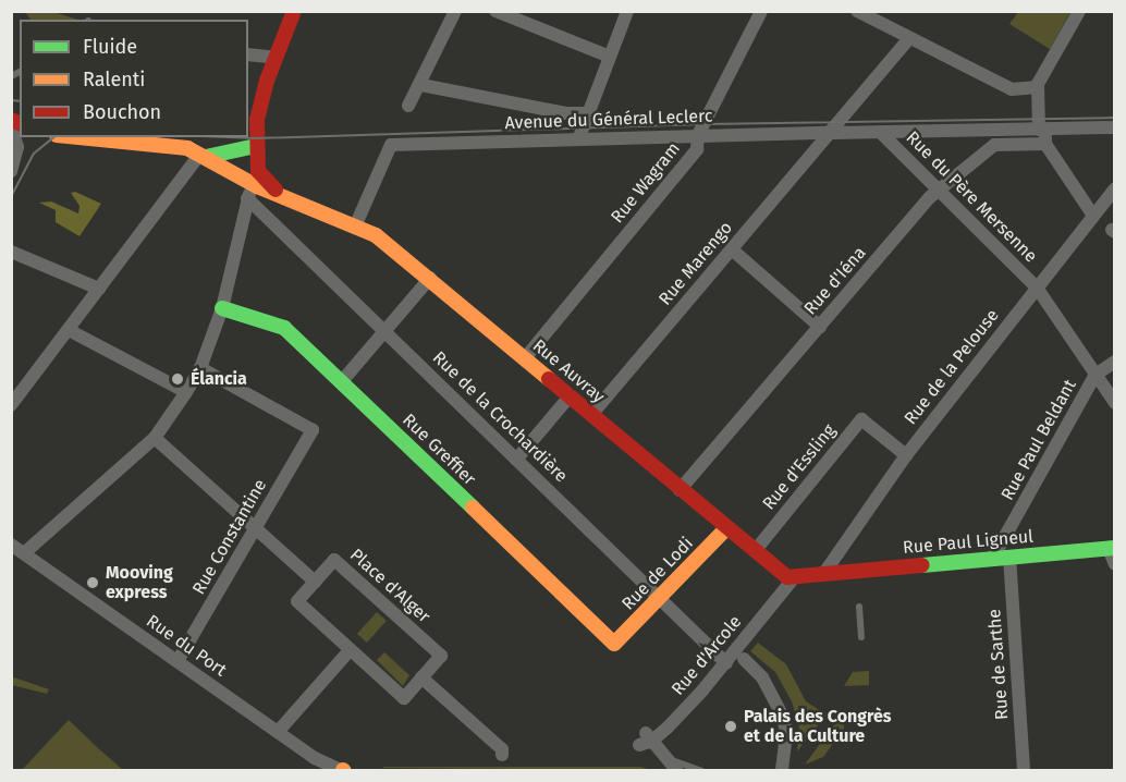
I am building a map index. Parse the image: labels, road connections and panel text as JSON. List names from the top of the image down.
{
  "streets": {
    "street": [
      "Avenue du Général Leclerc",
      "Rue Wagram",
      "Rue du Père Mersenne",
      "Rue Marengo",
      "Rue d'Iéna",
      "Rue de la Pelouse",
      "Rue Auvray",
      "Rue de la Crochardière",
      "Rue Paul Beldant",
      "Rue Greffier",
      "Rue d'Essling",
      "Rue Constantine",
      "Rue Paul Ligneul",
      "Rue de Lodi",
      "Place d'Alger",
      "Rue du Port",
      "Rue d'Arcole",
      "Rue de Sarthe"
    ]
  },
  "crossings": [
    ["Avenue du Général Leclerc", "Rue Wagram"],
    ["Avenue du Général Leclerc", "Rue du Père Mersenne"],
    ["Avenue du Général Leclerc", "Rue Marengo"],
    ["Avenue du Général Leclerc", "Rue Auvray"],
    ["Rue Wagram", "Rue Auvray"],
    ["Rue du Père Mersenne", "Rue d'Iéna"],
    ["Rue du Père Mersenne", "Rue de la Pelouse"],
    ["Rue du Père Mersenne", "Rue Paul Beldant"],
    ["Rue Marengo", "Rue Auvray"],
    ["Rue d'Iéna", "Rue Auvray"],
    ["Rue de la Pelouse", "Rue d'Essling"],
    ["Rue de la Pelouse", "Rue Paul Ligneul"],
    ["Rue Auvray", "Rue de la Crochardière"],
    ["Rue Auvray", "Rue d'Essling"],
    ["Rue Auvray", "Rue de Lodi"],
    ["Rue Auvray", "Rue d'Arcole"],
    ["Rue de la Crochardière", "Rue de Lodi"],
    ["Rue de la Crochardière", "Rue d'Arcole"],
    ["Rue Paul Beldant", "Rue Paul Ligneul"],
    ["Rue Greffier", "Rue de Lodi"],
    ["Rue Constantine", "Rue du Port"],
    ["Rue Paul Ligneul", "Rue de Sarthe"]
  ],
  "places": ["Élancia", "Mooving express", "Palais des Congrès et de la Culture"],
  "legend": ["Fluide", "Ralenti", "Bouchon"]
}
